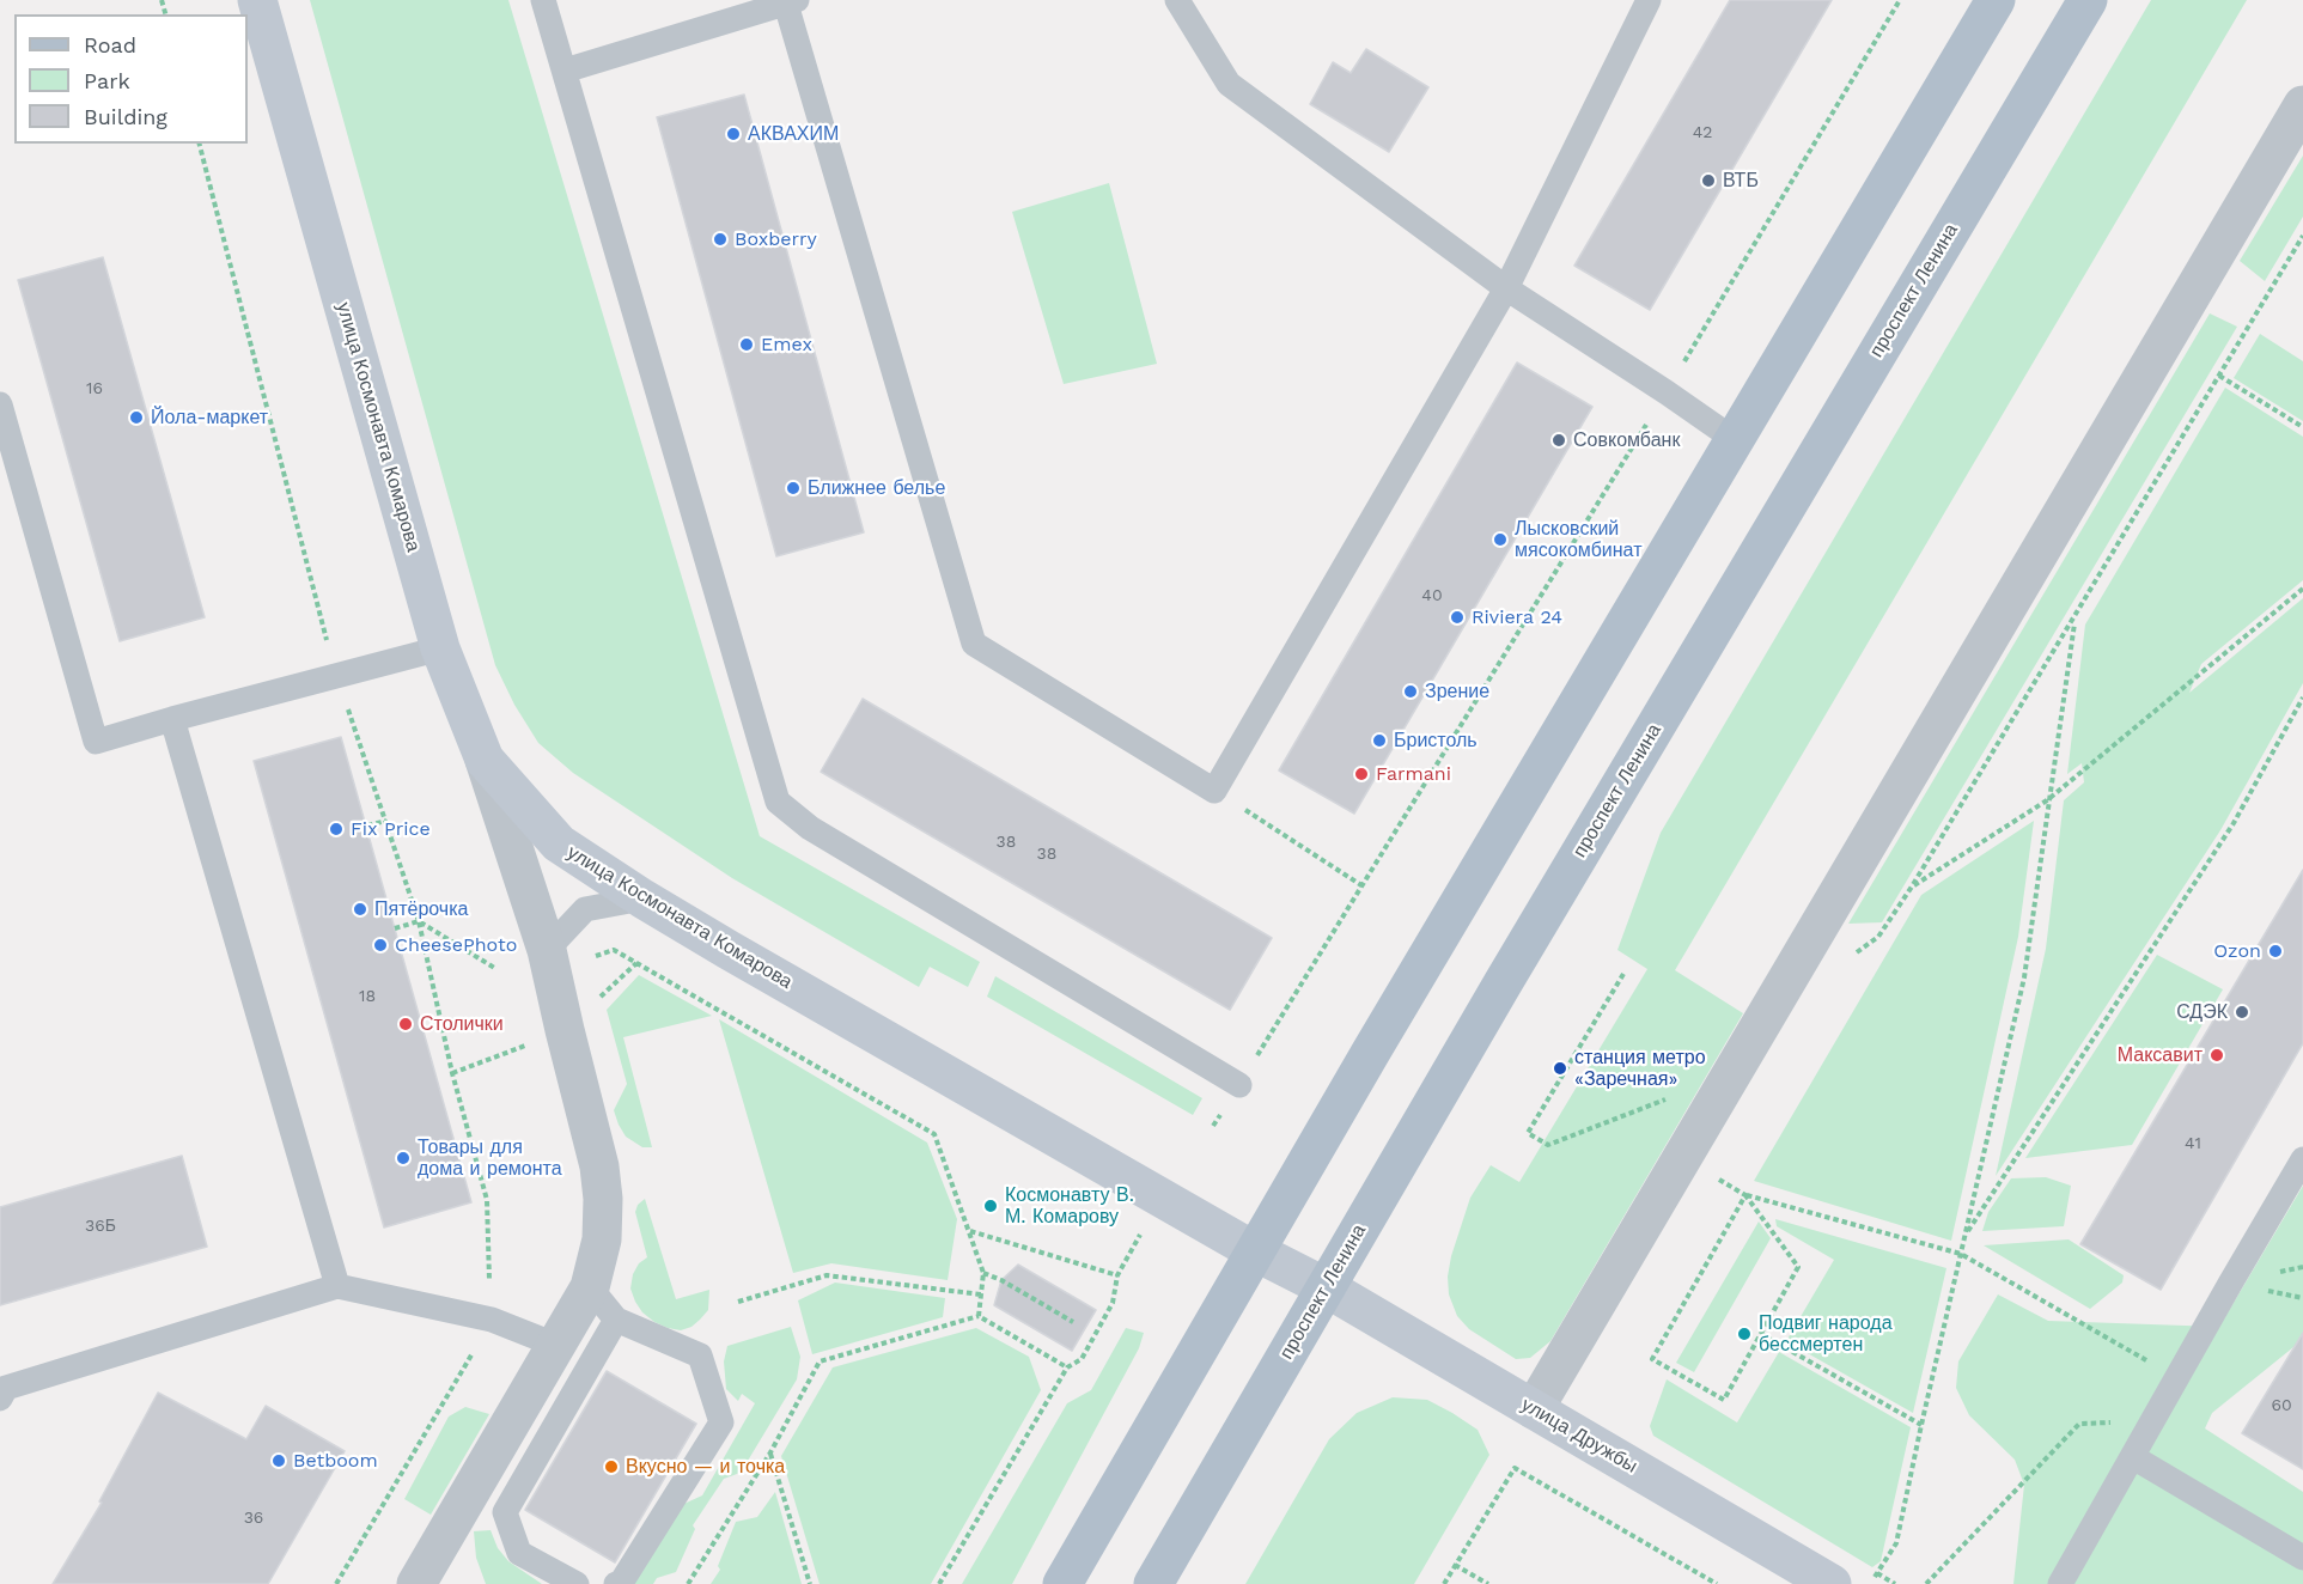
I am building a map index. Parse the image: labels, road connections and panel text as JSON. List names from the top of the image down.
{
  "streets": {
    "main road": ["проспект Ленина"],
    "street": ["улица Космонавта Комарова", "улица Дружбы"]
  },
  "crossings": [
    ["проспект Ленина", "улица Космонавта Комарова"],
    ["проспект Ленина", "улица Дружбы"],
    ["улица Космонавта Комарова", "улица Дружбы"]
  ],
  "places": [
    "АКВАХИМ",
    "ВТБ",
    "Boxberry",
    "Emex",
    "Йола-маркет",
    "Совкомбанк",
    "Ближнее белье",
    "Лысковский мясокомбинат",
    "Riviera 24",
    "Зрение",
    "Бристоль",
    "Farmani",
    "Fix Price",
    "Пятёрочка",
    "CheesePhoto",
    "Ozon",
    "СДЭК",
    "Столички",
    "Максавит",
    "станция метро «Заречная»",
    "Товары для дома и ремонта",
    "Космонавту В. М. Комарову",
    "Подвиг народа бессмертен",
    "Betboom",
    "Вкусно — и точка"
  ],
  "house_numbers": [
    "42",
    "16",
    "40",
    "38",
    "38",
    "18",
    "41",
    "36Б",
    "60",
    "36"
  ],
  "legend": ["Road", "Park", "Building"]
}
